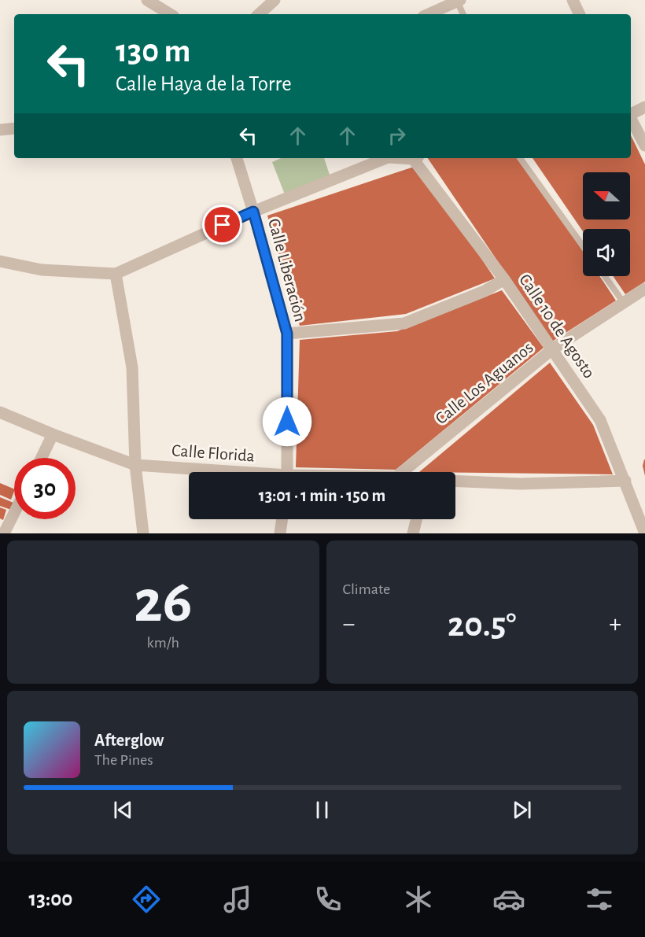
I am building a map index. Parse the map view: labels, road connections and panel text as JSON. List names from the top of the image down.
{
  "streets": {
    "street": [
      "Calle Liberación",
      "Calle 10 de Agosto",
      "Calle Los Aguanos",
      "Calle Florida"
    ]
  },
  "crossings": [
    ["Calle 10 de Agosto", "Calle Los Aguanos"]
  ],
  "north": "left",
  "page": {
    "turn": ["130 m", "Calle Haya de la Torre"],
    "limit": "30",
    "trip": "13:01 · 1 min · 150 m",
    "tile": [
      ["26", "km/h"],
      "Climate"
    ],
    "heat": ["−", "20.5°", "+"],
    "song": ["Afterglow", "The Pines"],
    "tabs": "13:00"
  }
}
